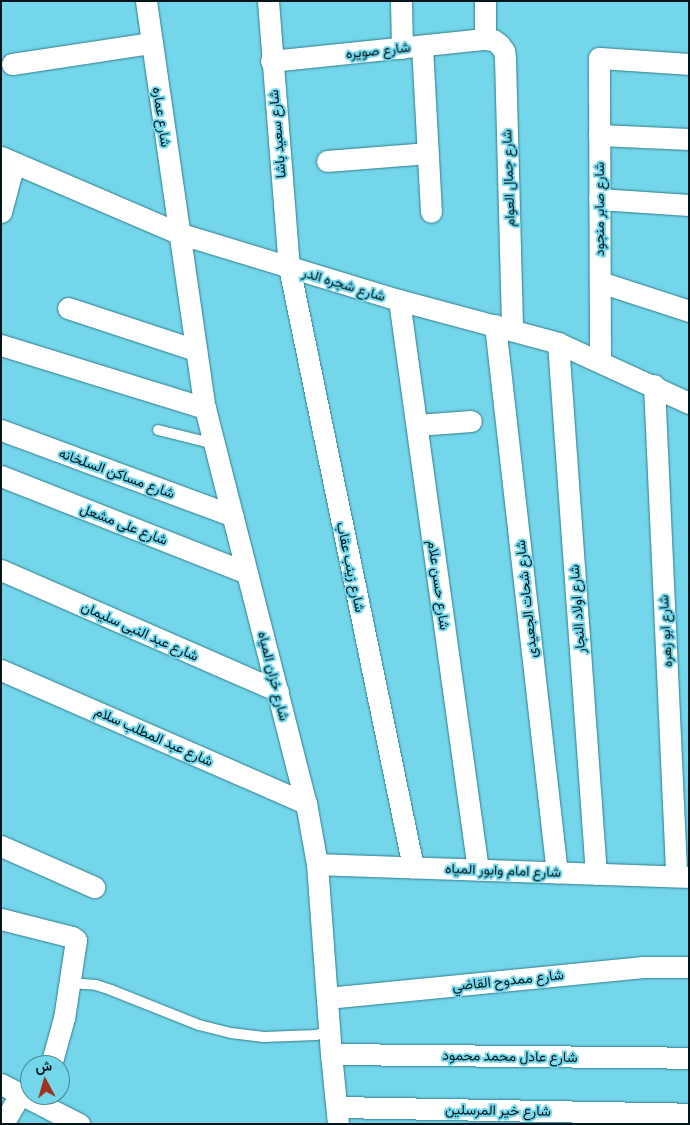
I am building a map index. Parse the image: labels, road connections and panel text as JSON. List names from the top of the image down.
{
  "streets": {
    "street": [
      "شارع صويره",
      "شارع عماره",
      "شارع سعيد باشا",
      "شارع جمال العوام",
      "شارع صابر منجود",
      "شارع شجره الدر",
      "شارع مساكن السلخانه",
      "شارع على مشعل",
      "شارع زينب عقاب",
      "شارع حسن علام",
      "شارع شحات الجعيدى",
      "شارع اولاد النجار",
      "شارع عبد النبى سليمان",
      "شارع ابو زهره",
      "شارع خزان المياه",
      "شارع عبد المطلب سلام",
      "شارع امام وابور المياه",
      "شارع ممدوح القاضي",
      "شارع عادل محمد محمود",
      "شارع خير المرسلين"
    ]
  },
  "crossings": [
    ["شارع صويره", "شارع سعيد باشا"],
    ["شارع صويره", "شارع جمال العوام"],
    ["شارع عماره", "شارع شجره الدر"],
    ["شارع عماره", "شارع خزان المياه"],
    ["شارع سعيد باشا", "شارع شجره الدر"],
    ["شارع سعيد باشا", "شارع زينب عقاب"],
    ["شارع جمال العوام", "شارع شجره الدر"],
    ["شارع جمال العوام", "شارع شحات الجعيدى"],
    ["شارع صابر منجود", "شارع شجره الدر"],
    ["شارع شجره الدر", "شارع زينب عقاب"],
    ["شارع شجره الدر", "شارع حسن علام"],
    ["شارع شجره الدر", "شارع شحات الجعيدى"],
    ["شارع شجره الدر", "شارع اولاد النجار"],
    ["شارع شجره الدر", "شارع ابو زهره"],
    ["شارع شجره الدر", "شارع خزان المياه"],
    ["شارع مساكن السلخانه", "شارع خزان المياه"],
    ["شارع على مشعل", "شارع خزان المياه"],
    ["شارع زينب عقاب", "شارع امام وابور المياه"],
    ["شارع حسن علام", "شارع امام وابور المياه"],
    ["شارع شحات الجعيدى", "شارع امام وابور المياه"],
    ["شارع اولاد النجار", "شارع امام وابور المياه"],
    ["شارع عبد النبى سليمان", "شارع خزان المياه"],
    ["شارع ابو زهره", "شارع امام وابور المياه"],
    ["شارع خزان المياه", "شارع عبد المطلب سلام"],
    ["شارع خزان المياه", "شارع امام وابور المياه"],
    ["شارع خزان المياه", "شارع ممدوح القاضي"],
    ["شارع خزان المياه", "شارع عادل محمد محمود"],
    ["شارع خزان المياه", "شارع خير المرسلين"]
  ],
  "north": "top"
}
